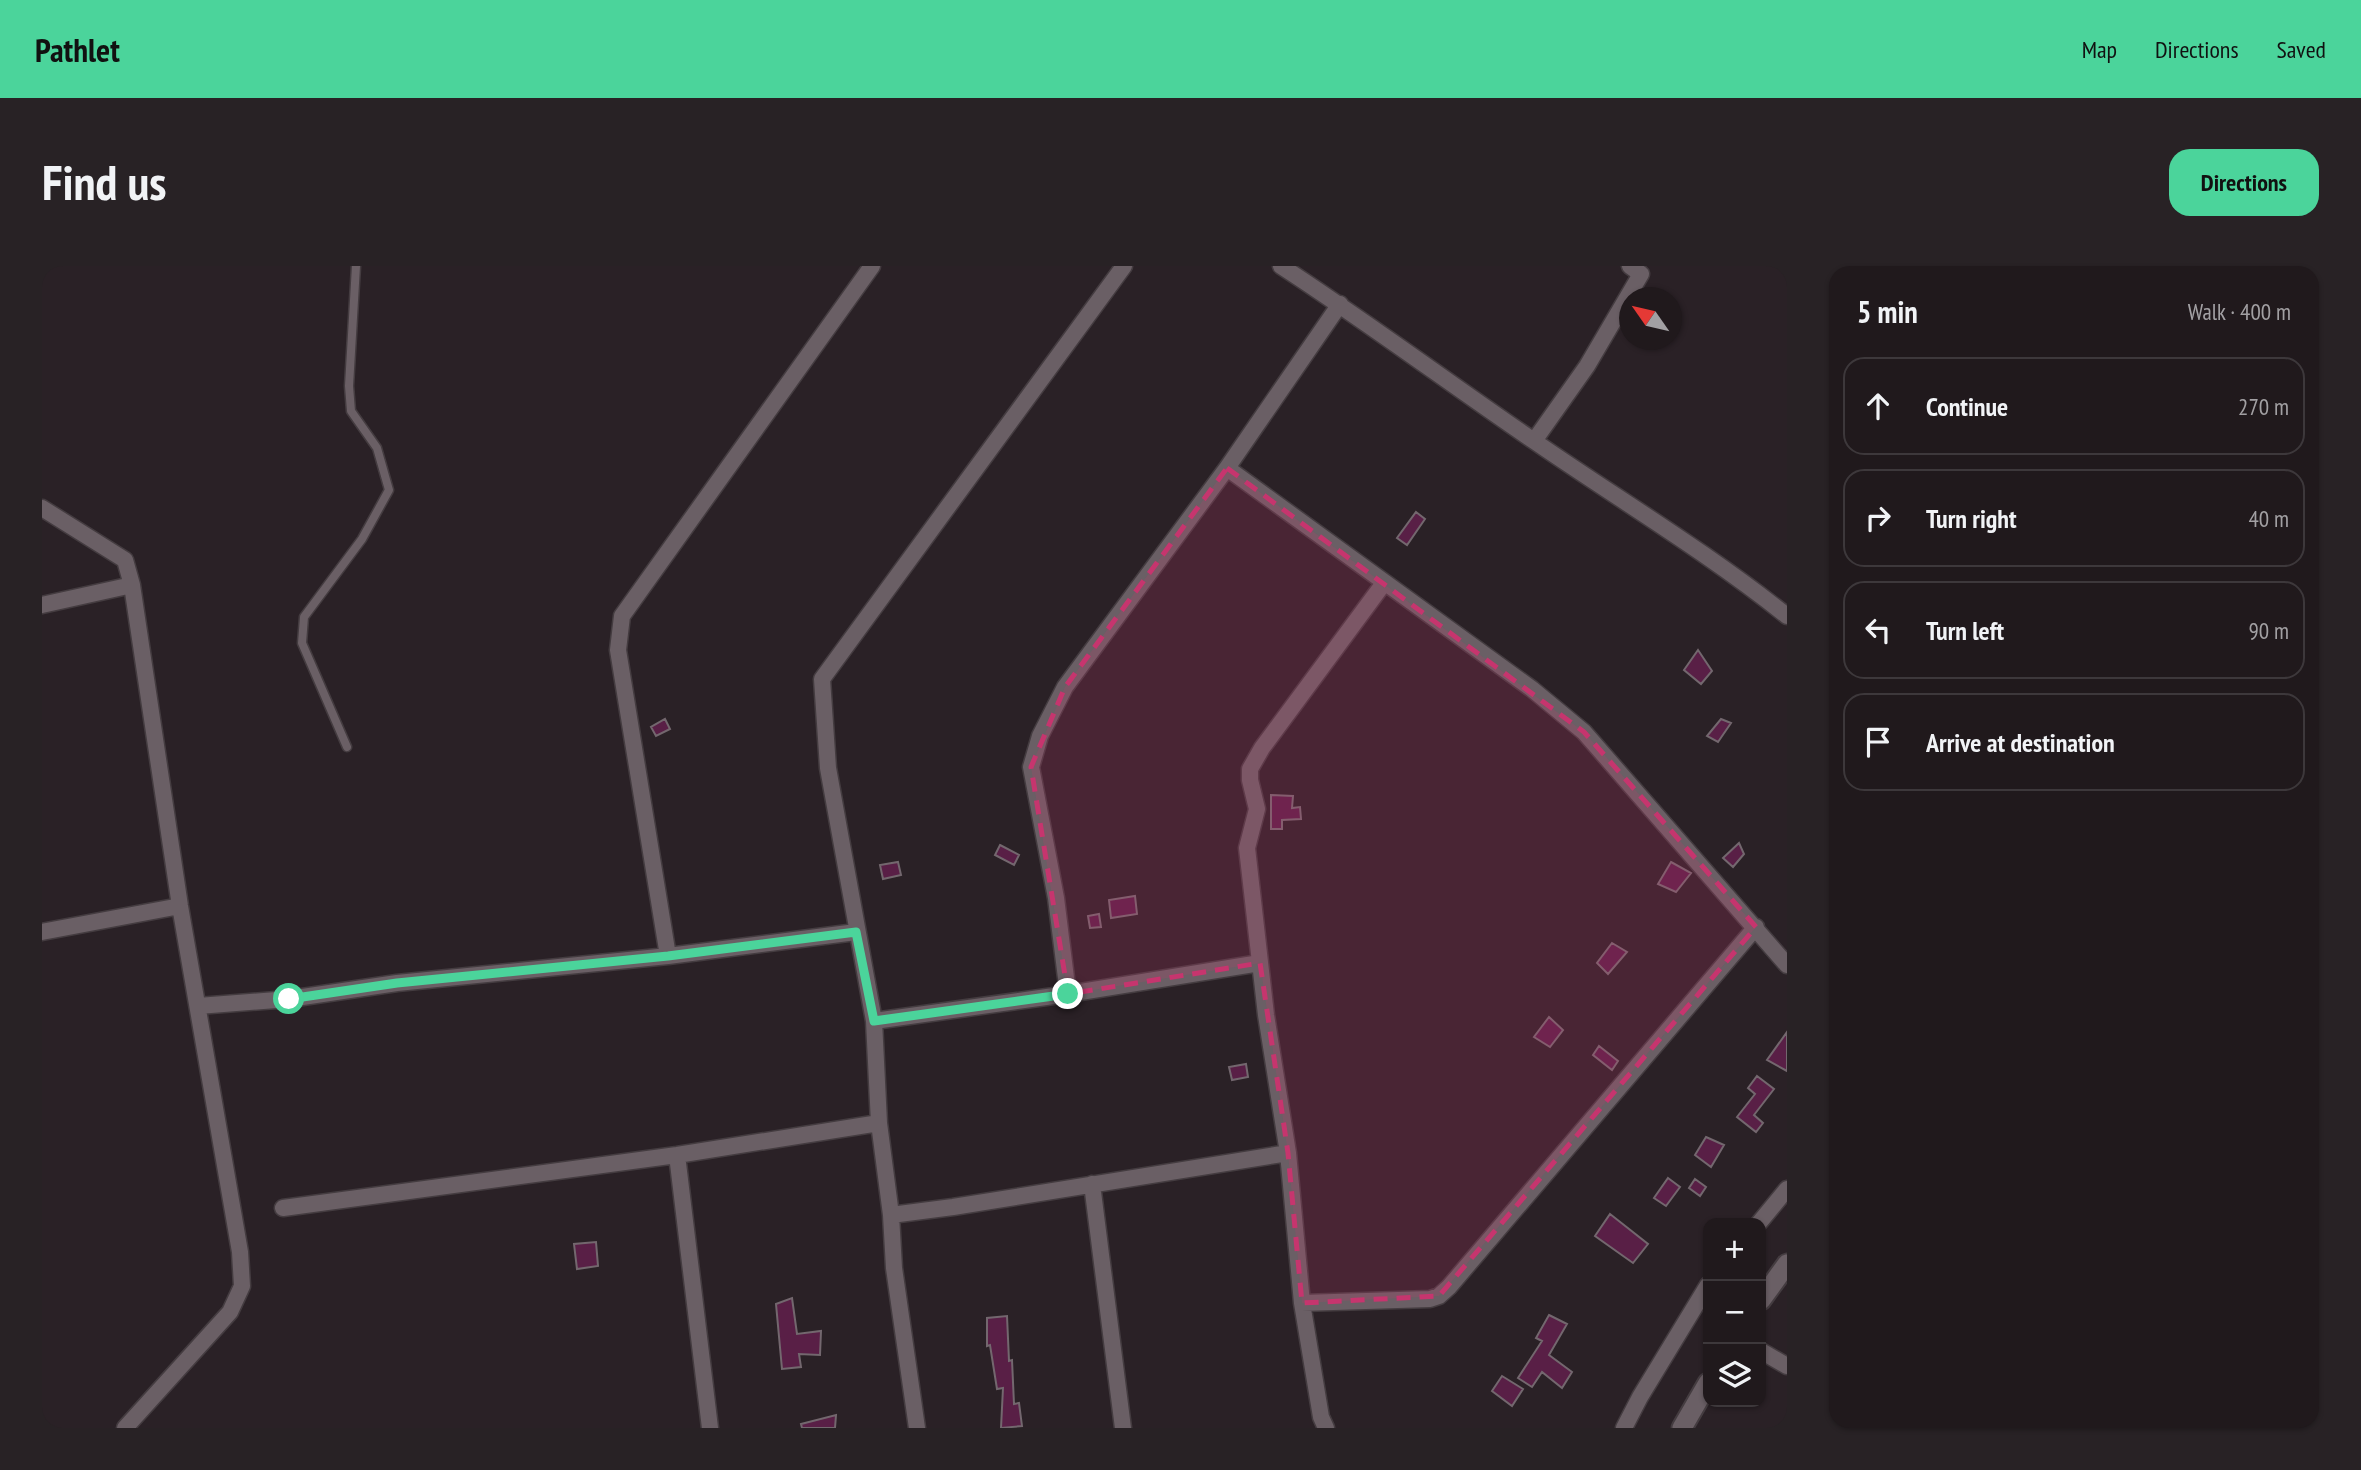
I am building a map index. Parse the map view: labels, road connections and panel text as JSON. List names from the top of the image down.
{
  "north": "top left",
  "page": {
    "header": "Pathlet",
    "nav": ["Map", "Directions", "Saved"],
    "buttons": "Directions",
    "title": "Find us",
    "heading": ["5 min", "Walk · 400 m"],
    "list": [
      ["Continue", "270 m"],
      ["Turn right", "40 m"],
      ["Turn left", "90 m"],
      "Arrive at destination"
    ],
    "map_buttons": ["+", "−"]
  }
}
